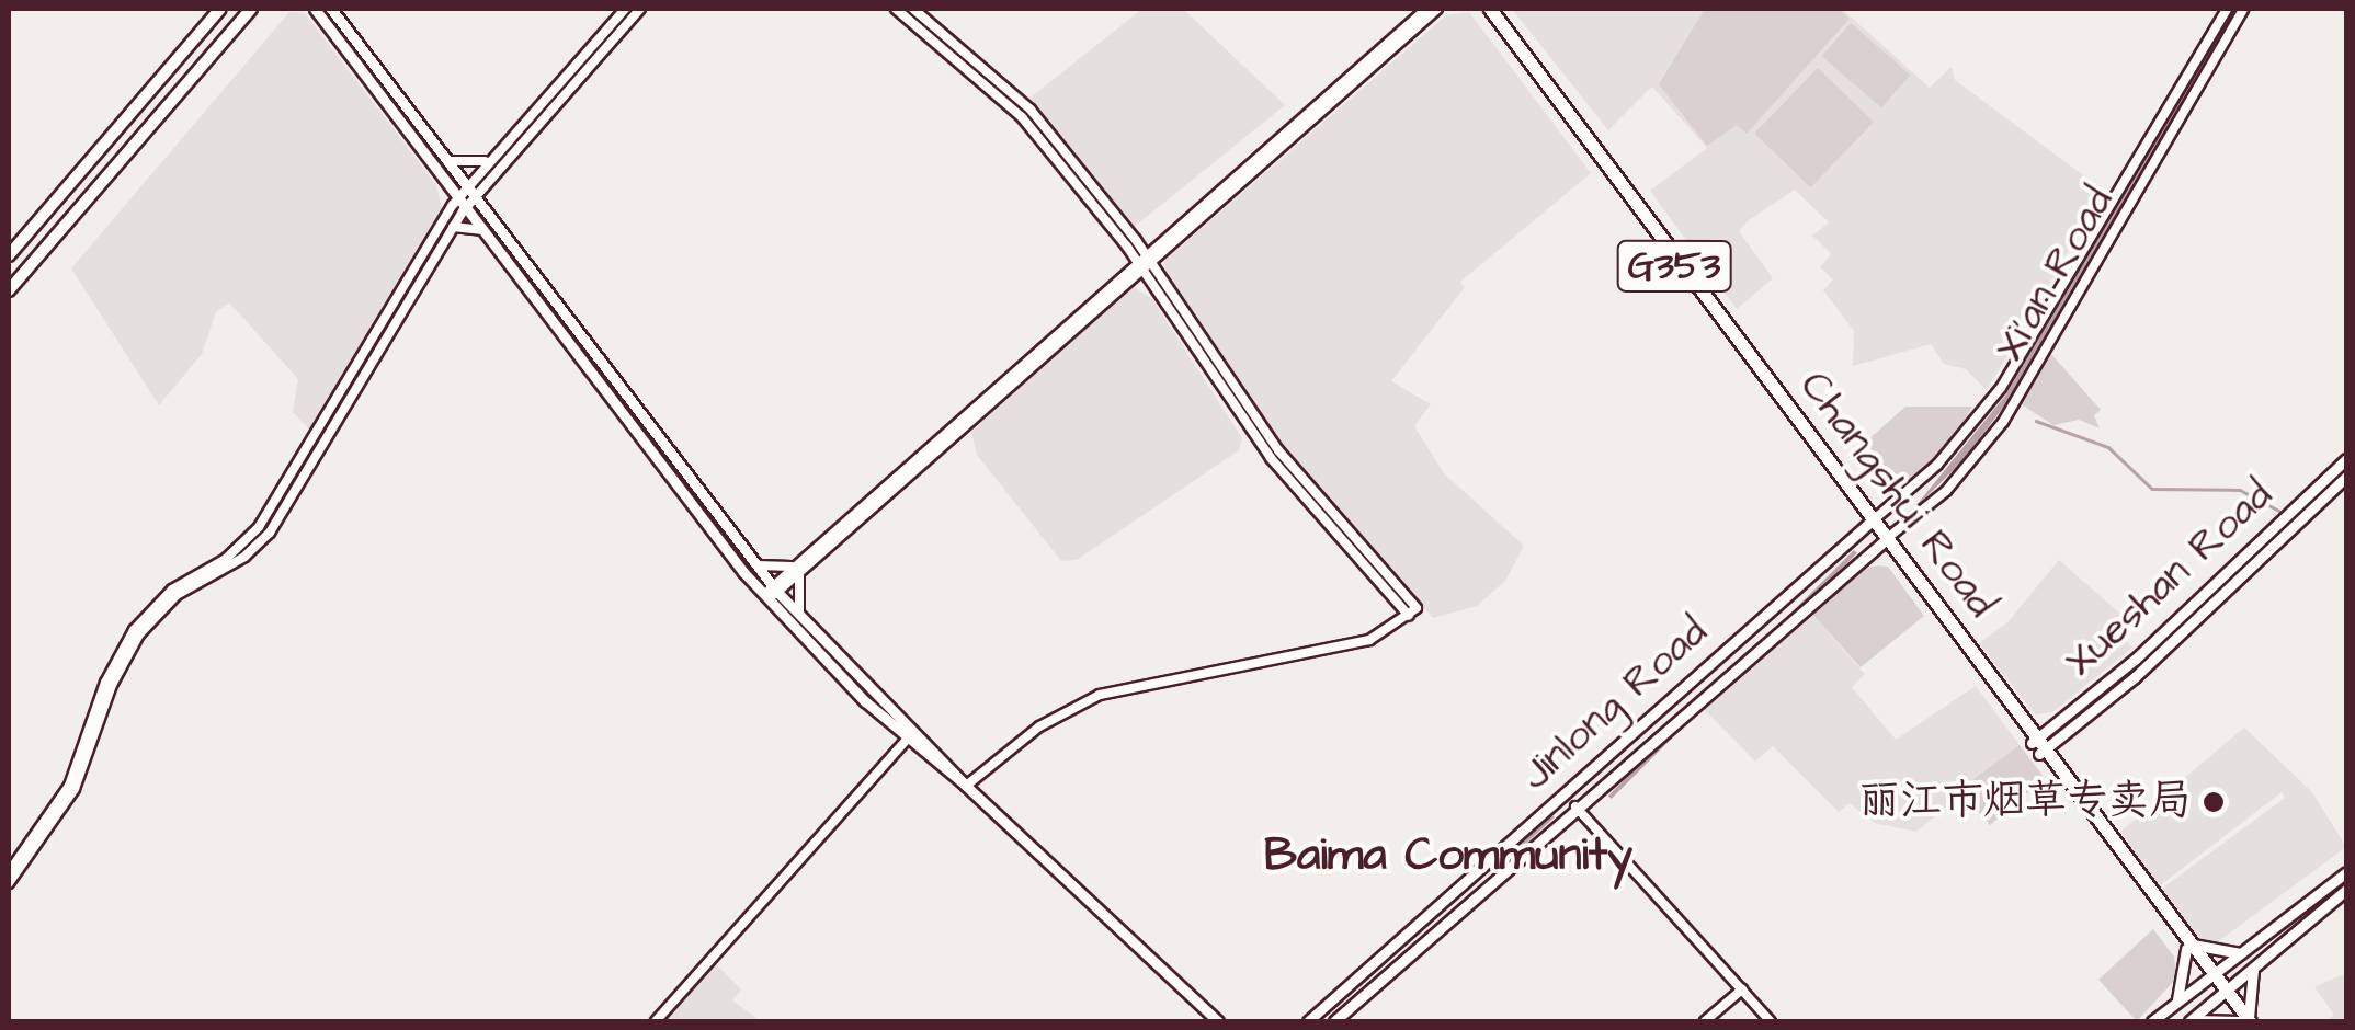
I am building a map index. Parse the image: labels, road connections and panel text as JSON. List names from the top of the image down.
{
  "streets": {
    "highway": ["G353", "Changshui Road"],
    "main road": ["Xueshan Road", "Jinlong Road"],
    "street": ["Xi'an Road"]
  },
  "crossings": [
    ["Xi'an Road", "Changshui Road"],
    ["Xi'an Road", "Jinlong Road"],
    ["Changshui Road", "Xueshan Road"],
    ["Changshui Road", "Jinlong Road"]
  ],
  "districts": ["Baima Community"],
  "places": ["丽江市烟草专卖局"]
}
